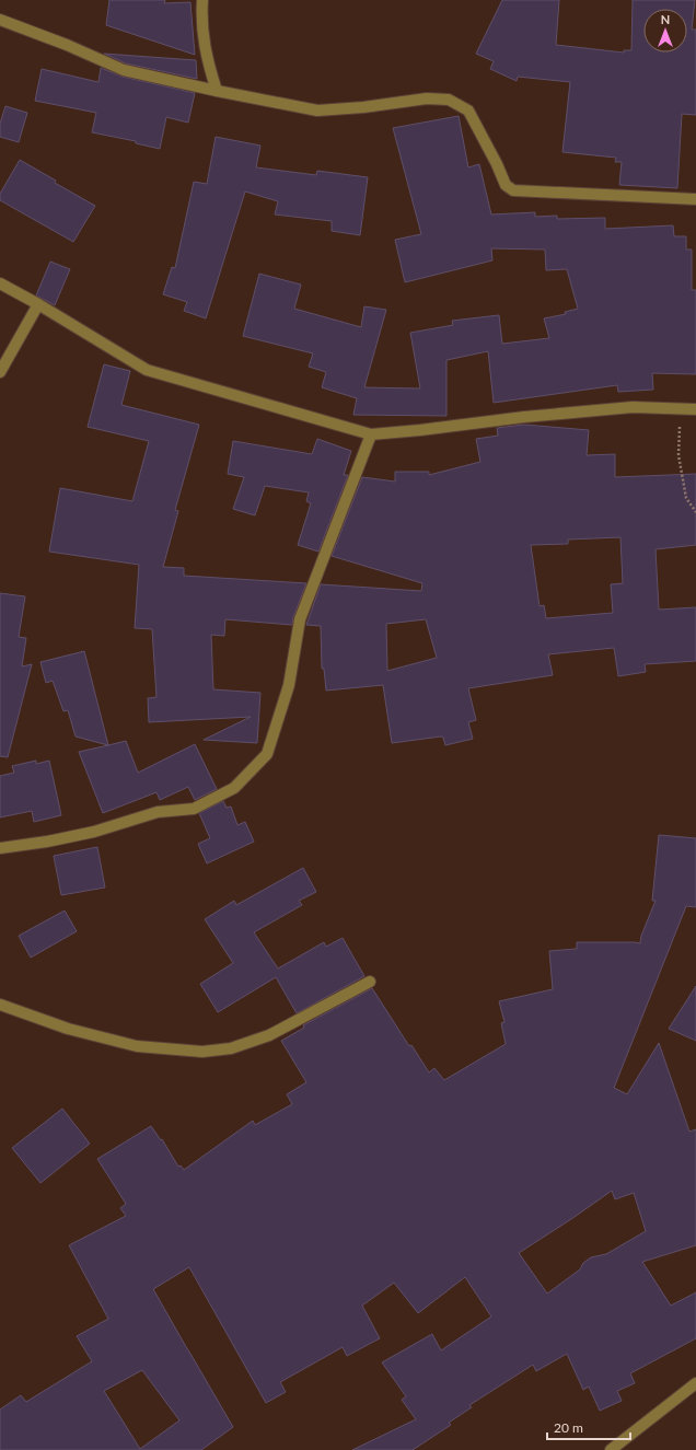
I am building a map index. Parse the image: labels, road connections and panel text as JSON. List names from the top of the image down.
{
  "scale_bar": "20 m",
  "north": "top"
}
